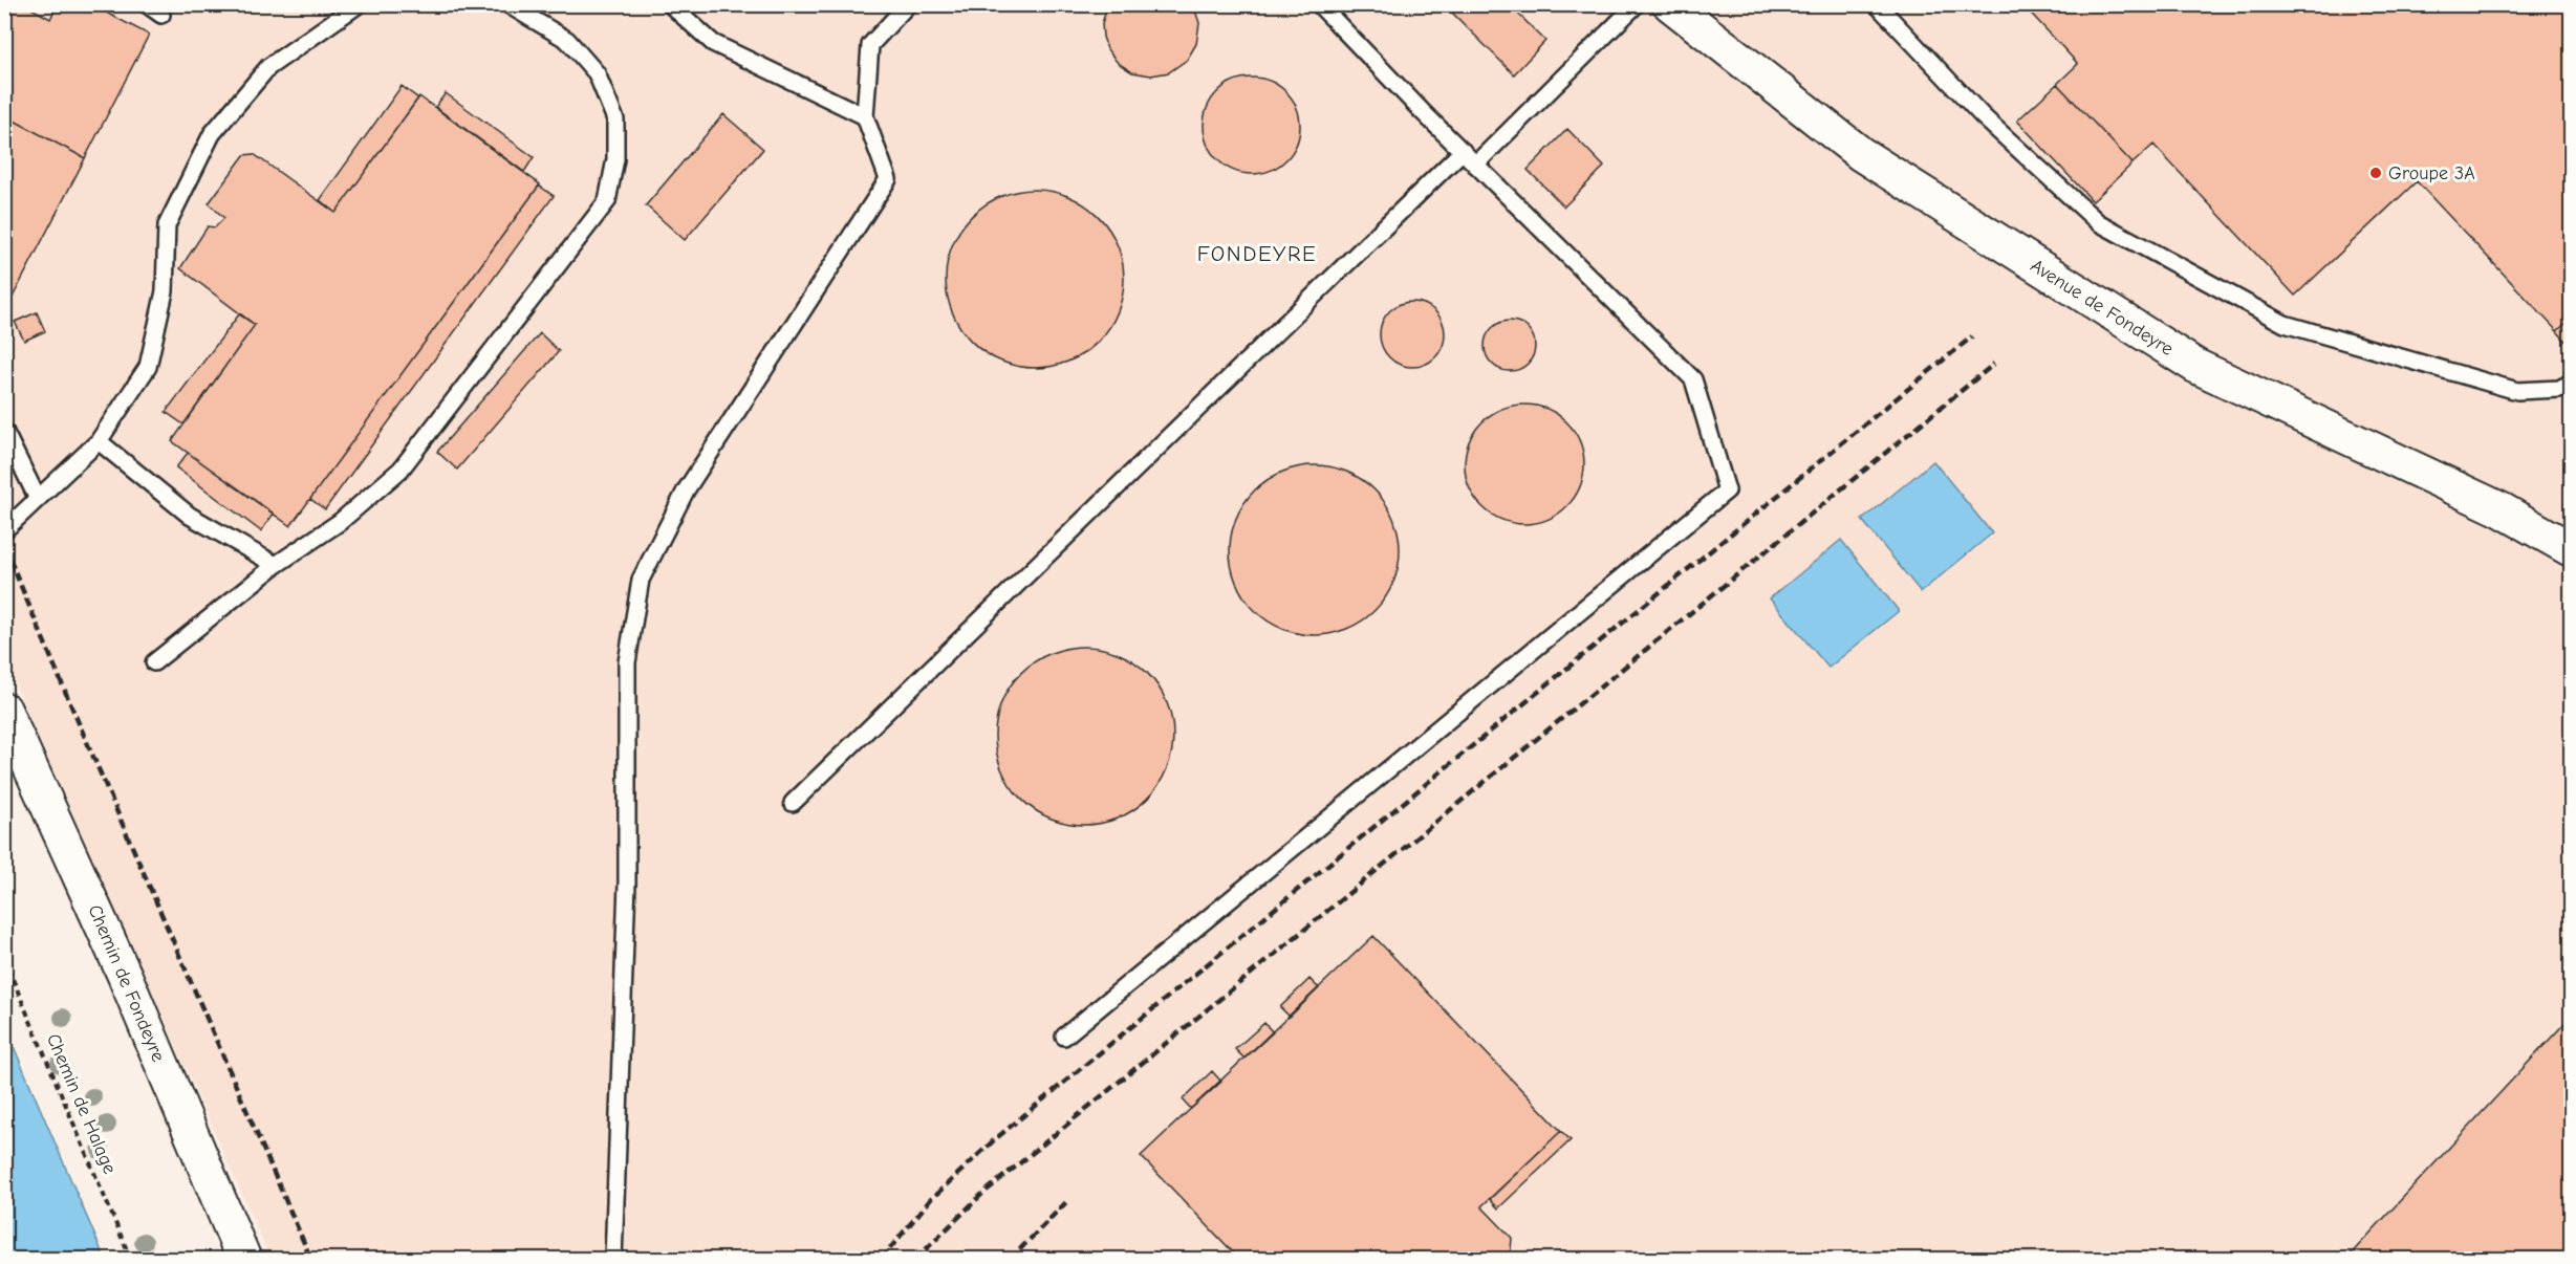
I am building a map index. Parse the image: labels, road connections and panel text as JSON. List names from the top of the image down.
{
  "streets": {
    "street": ["Avenue de Fondeyre", "Chemin de Fondeyre"],
    "path": ["Chemin de Halage"]
  },
  "districts": ["FONDEYRE"],
  "places": ["Groupe 3A"]
}
